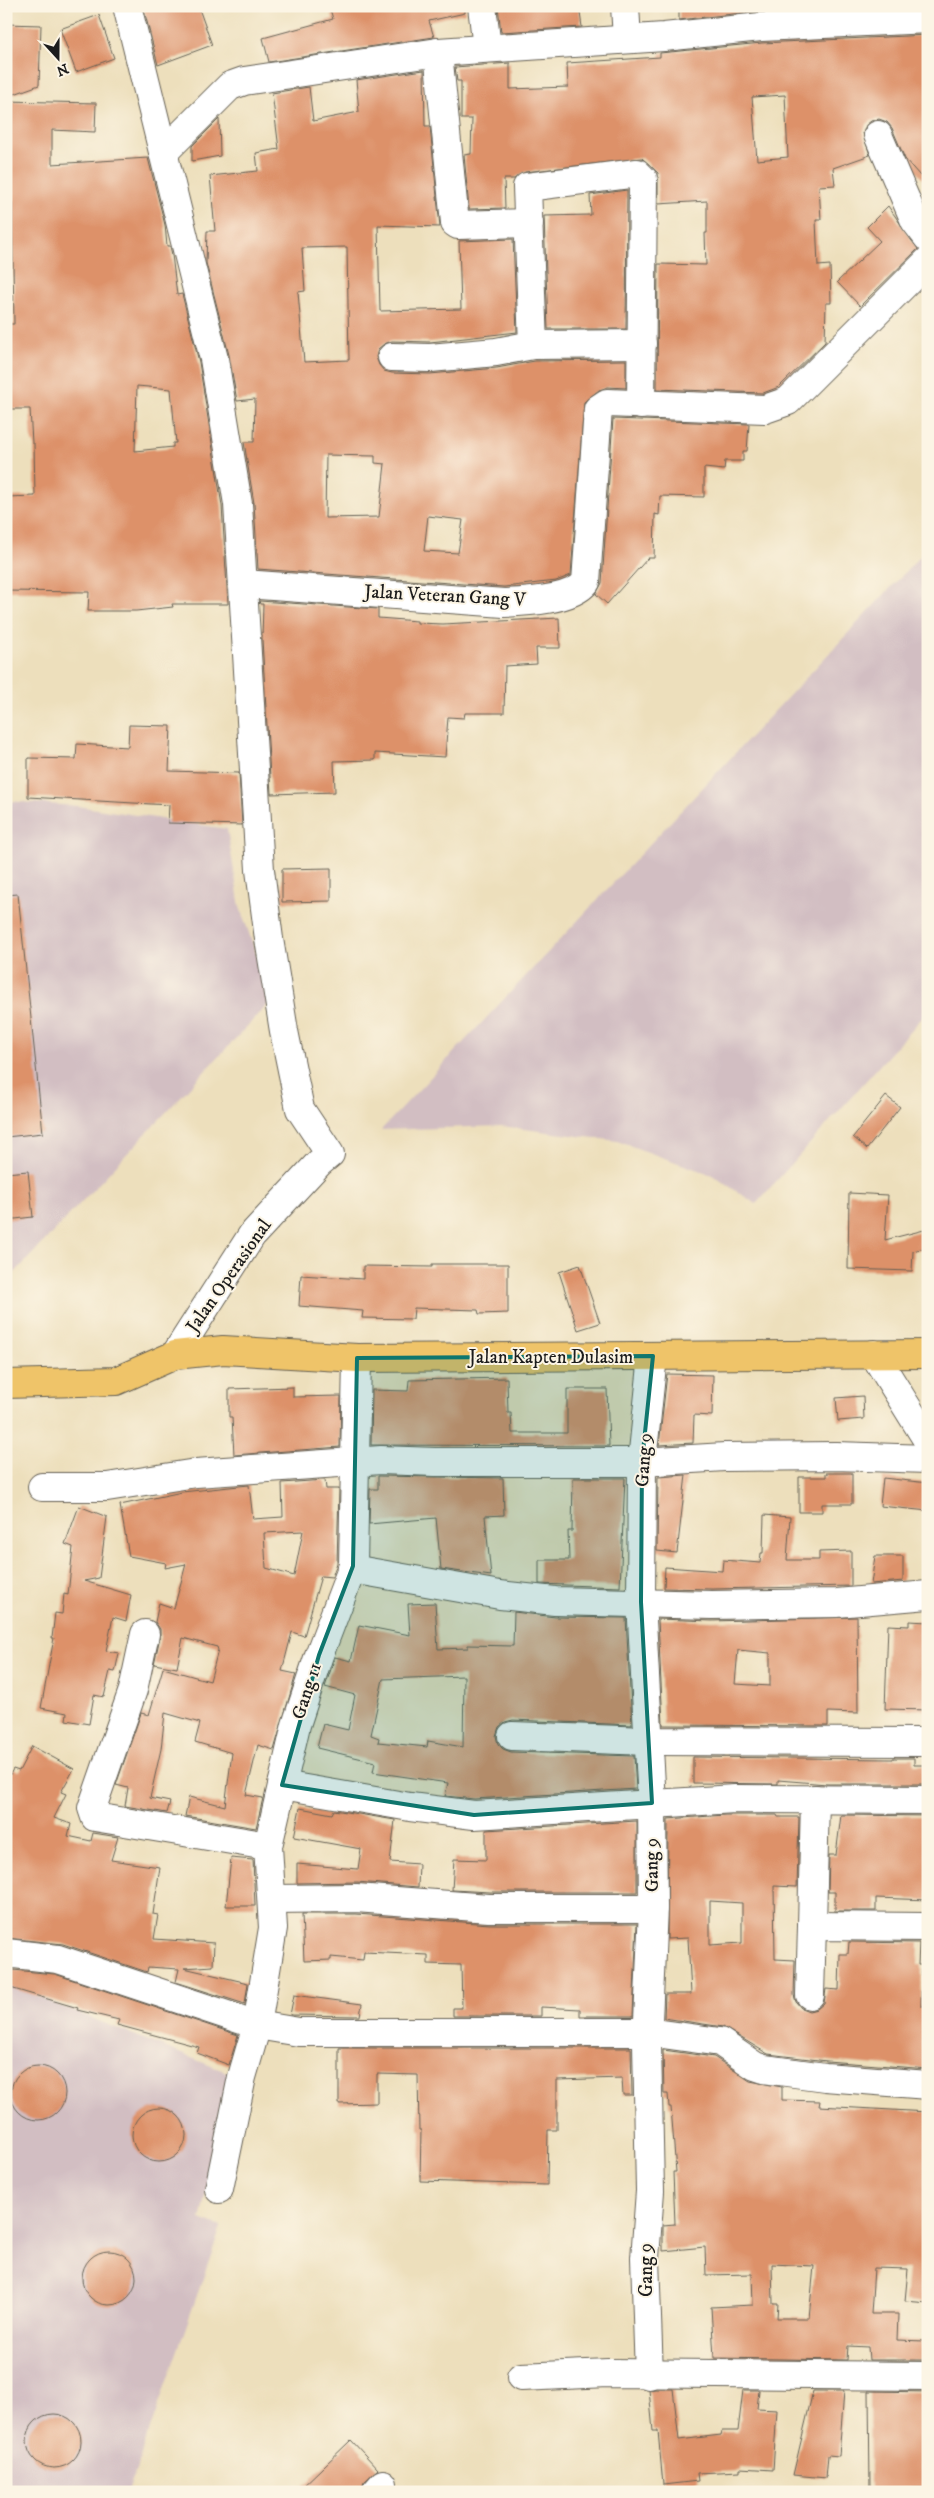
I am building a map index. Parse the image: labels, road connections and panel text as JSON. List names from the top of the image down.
{
  "streets": {
    "main road": ["Jalan Kapten Dulasim"],
    "street": [
      "Jalan Veteran Gang V",
      "Jalan Operasional",
      "Gang 9",
      "Gang 11"
    ]
  },
  "crossings": [
    ["Jalan Veteran Gang V", "Jalan Operasional"],
    ["Jalan Operasional", "Jalan Kapten Dulasim"],
    ["Jalan Kapten Dulasim", "Gang 9"],
    ["Jalan Kapten Dulasim", "Gang 11"]
  ],
  "north": "bottom"
}
